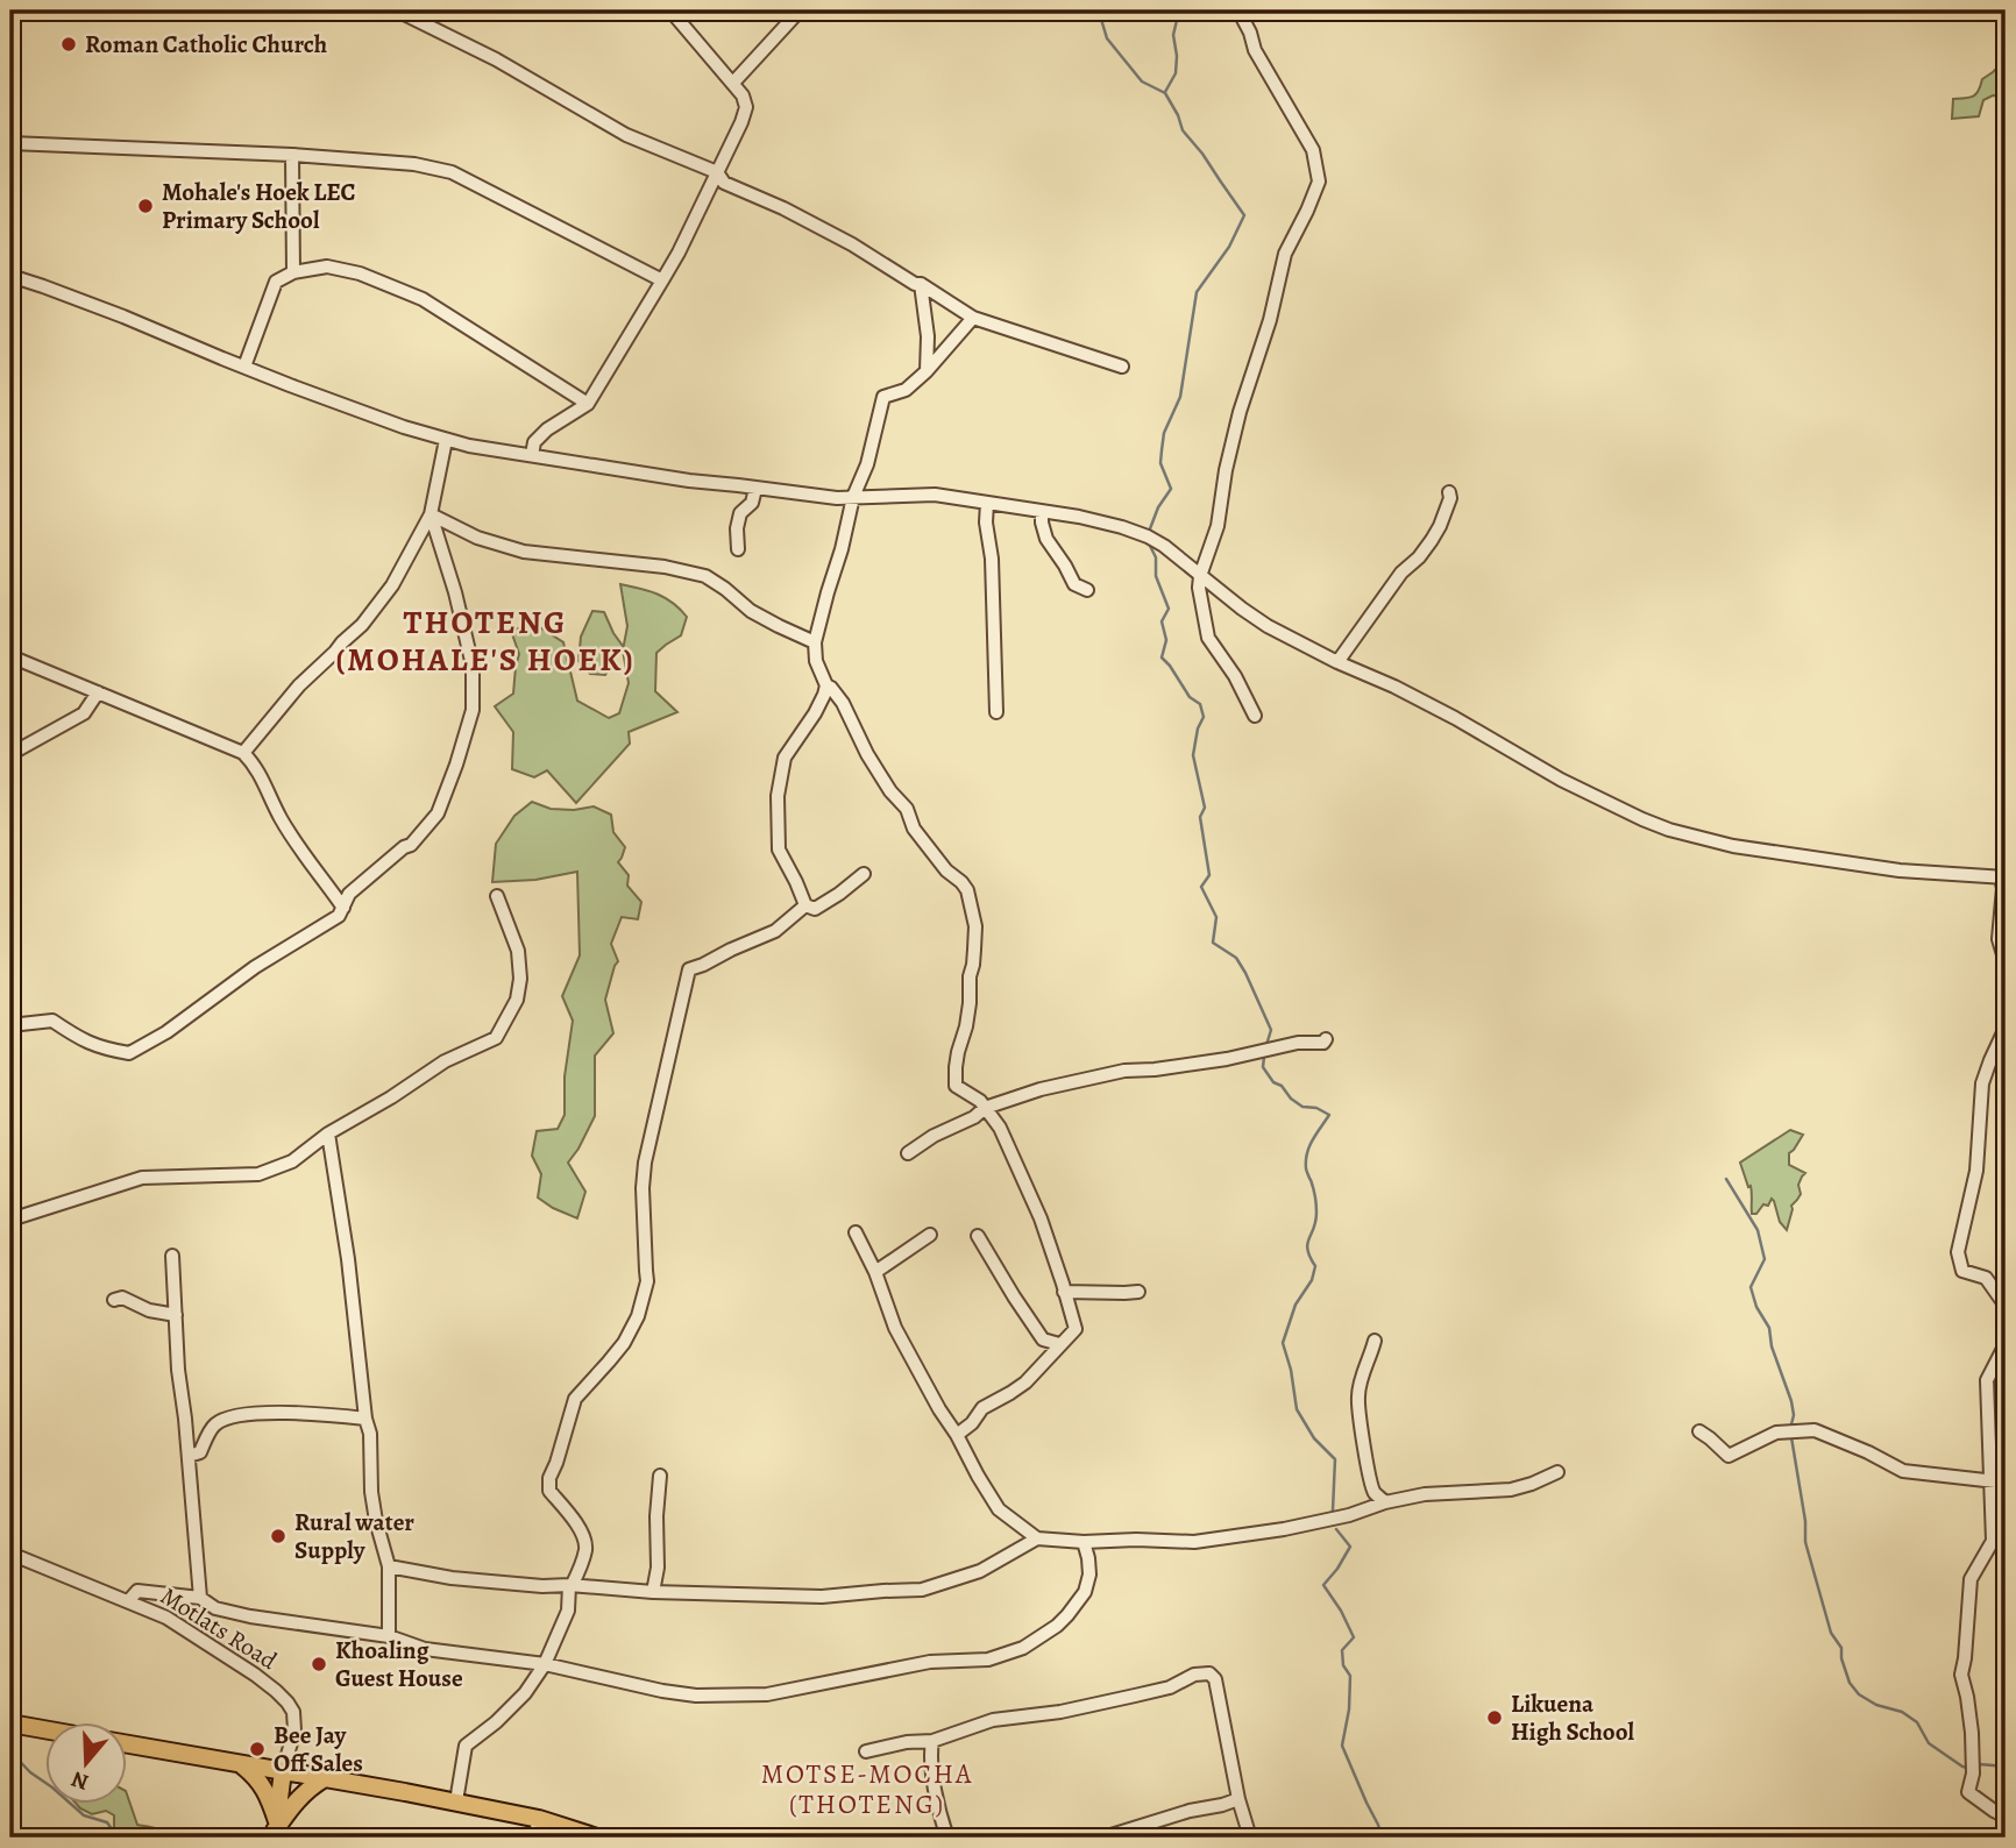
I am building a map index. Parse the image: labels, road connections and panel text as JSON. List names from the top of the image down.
{
  "streets": {
    "street": ["Motlats Road"]
  },
  "districts": ["THOTENG (MOHALE'S HOEK)", "MOTSE-MOCHA (THOTENG)"],
  "places": [
    "Roman Catholic Church",
    "Mohale's Hoek LEC Primary School",
    "Rural water Supply",
    "Khoaling Guest House",
    "Likuena High School",
    "Bee Jay Off Sales"
  ],
  "north": "bottom"
}
